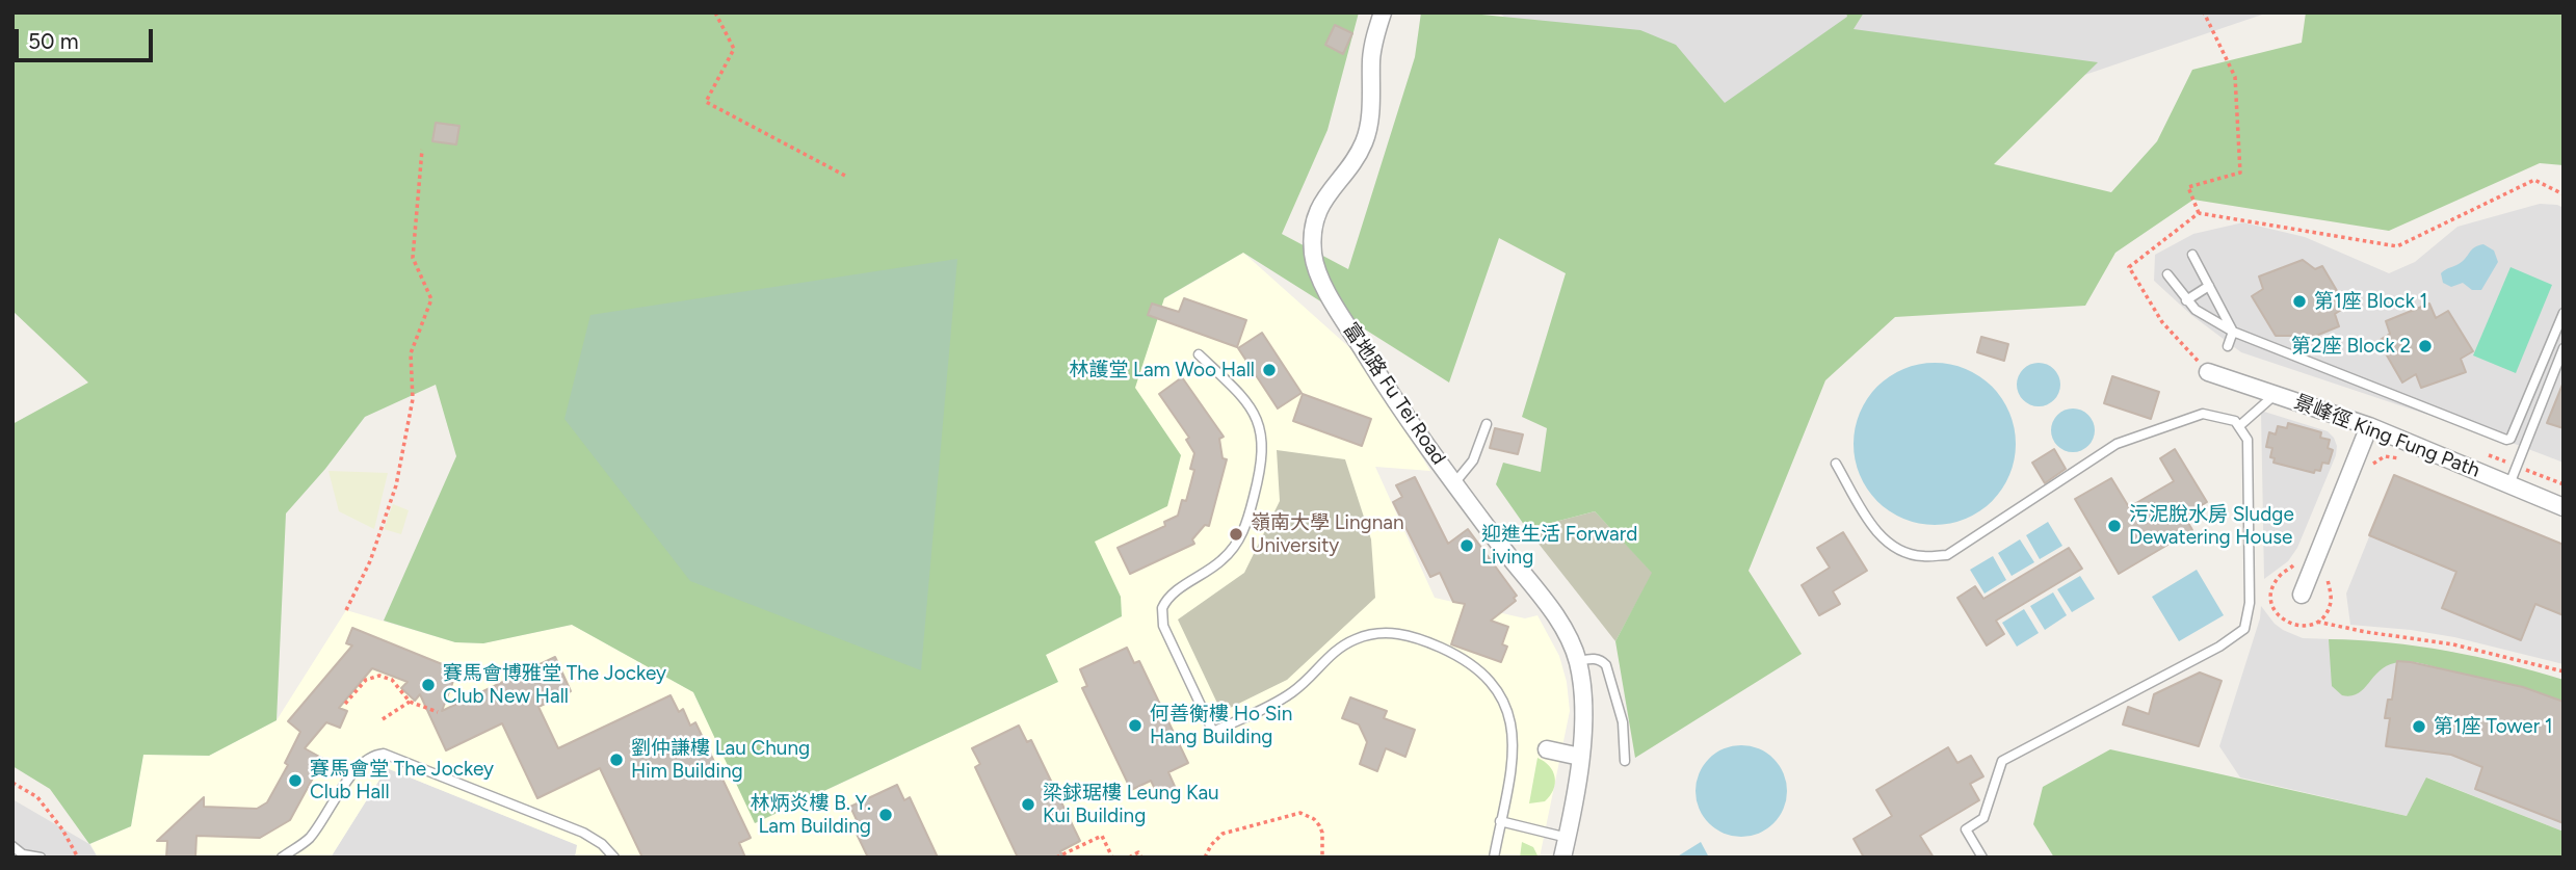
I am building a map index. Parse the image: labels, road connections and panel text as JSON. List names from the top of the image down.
{
  "streets": {
    "street": ["富地路 Fu Tei Road", "景峰徑 King Fung Path"]
  },
  "places": [
    "第1座 Block 1",
    "第2座 Block 2",
    "林護堂 Lam Woo Hall",
    "污泥脫水房 Sludge Dewatering House",
    "嶺南大學 Lingnan University",
    "迎進生活 Forward Living",
    "賽馬會博雅堂 The Jockey Club New Hall",
    "何善衡樓 Ho Sin Hang Building",
    "第1座 Tower 1",
    "劉仲謙樓 Lau Chung Him Building",
    "賽馬會堂 The Jockey Club Hall",
    "梁銶琚樓 Leung Kau Kui Building",
    "林炳炎樓 B. Y. Lam Building"
  ],
  "scale_bar": "50 m"
}
